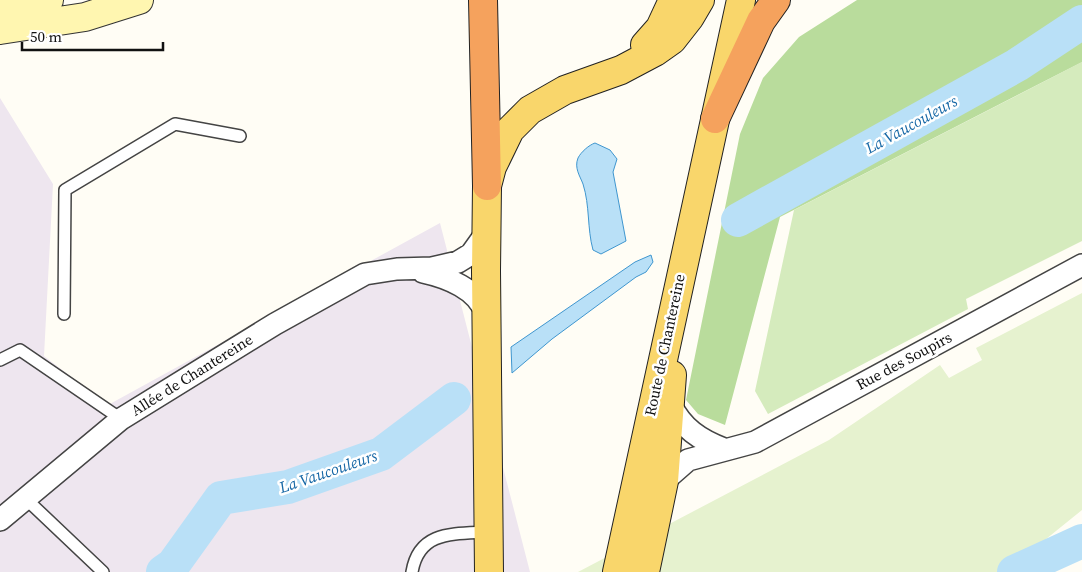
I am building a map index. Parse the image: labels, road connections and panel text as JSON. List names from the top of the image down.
{
  "streets": {
    "main road": ["Route de Chantereine"],
    "street": ["Rue des Soupirs", "Allée de Chantereine"]
  },
  "water": ["La Vaucouleurs"],
  "scale_bar": "50 m"
}
